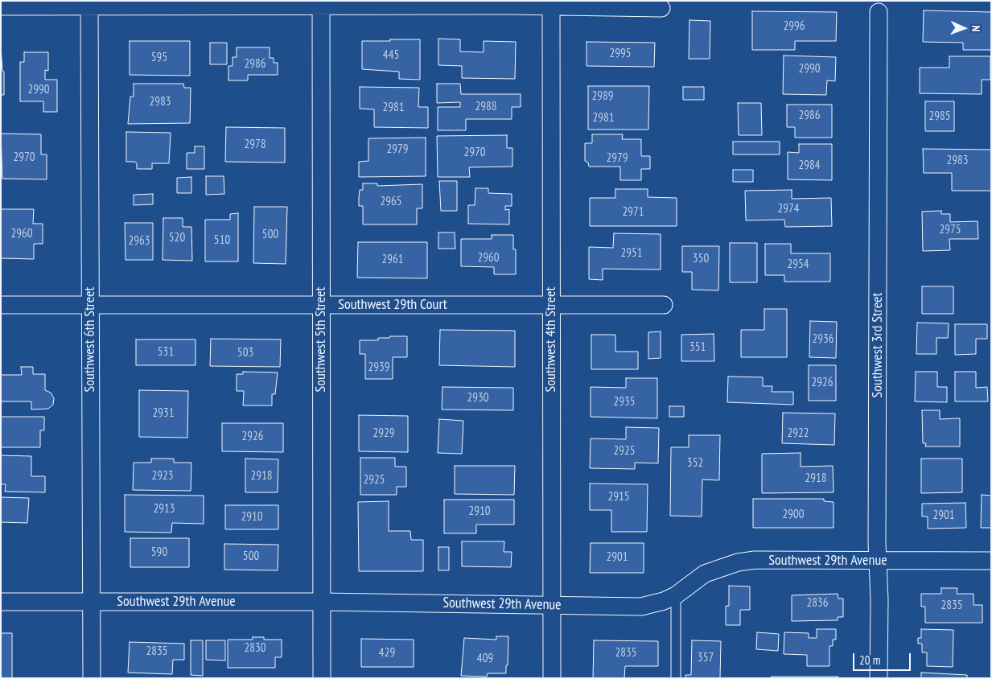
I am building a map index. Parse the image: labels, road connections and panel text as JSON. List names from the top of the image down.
{
  "streets": {
    "street": [
      "Southwest 29th Court",
      "Southwest 6th Street",
      "Southwest 5th Street",
      "Southwest 4th Street",
      "Southwest 3rd Street",
      "Southwest 29th Avenue"
    ]
  },
  "crossings": [
    ["Southwest 29th Court", "Southwest 6th Street"],
    ["Southwest 29th Court", "Southwest 5th Street"],
    ["Southwest 29th Court", "Southwest 4th Street"],
    ["Southwest 6th Street", "Southwest 29th Avenue"],
    ["Southwest 5th Street", "Southwest 29th Avenue"],
    ["Southwest 4th Street", "Southwest 29th Avenue"],
    ["Southwest 3rd Street", "Southwest 29th Avenue"]
  ],
  "house_numbers": [
    "2996",
    "2995",
    "445",
    "595",
    "2986",
    "2990",
    "2990",
    "2989",
    "2983",
    "2988",
    "2981",
    "2986",
    "2985",
    "2981",
    "2978",
    "2979",
    "2970",
    "2970",
    "2979",
    "2983",
    "2984",
    "2965",
    "2974",
    "2971",
    "2975",
    "2960",
    "500",
    "520",
    "510",
    "2963",
    "2951",
    "2960",
    "350",
    "2961",
    "2954",
    "2936",
    "351",
    "531",
    "503",
    "2939",
    "2926",
    "2930",
    "2935",
    "2931",
    "2929",
    "2922",
    "2926",
    "2925",
    "352",
    "2923",
    "2918",
    "2918",
    "2925",
    "2915",
    "2913",
    "2910",
    "2900",
    "2901",
    "2910",
    "590",
    "500",
    "2901",
    "2836",
    "2835",
    "2830",
    "2835",
    "429",
    "2835",
    "357",
    "409"
  ],
  "scale_bar": "20 m",
  "north": "right"
}
